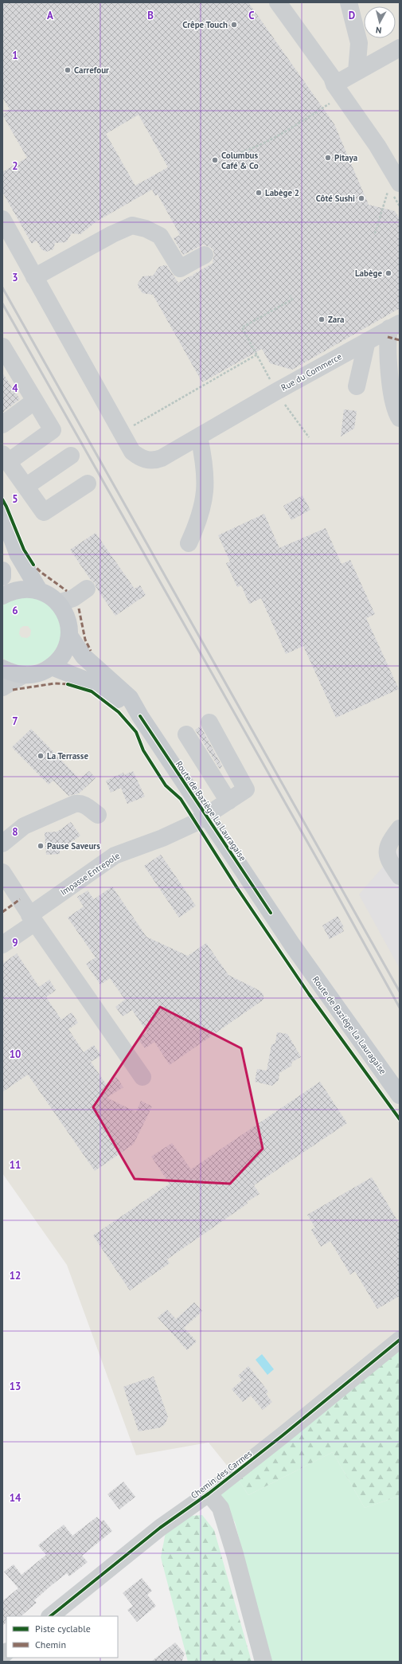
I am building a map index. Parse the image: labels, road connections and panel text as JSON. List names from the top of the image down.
{
  "streets": {
    "main road": ["Route de Baziège La Lauragaise"],
    "street": ["Rue du Commerce", "Impasse Entrepole", "Chemin des Carmes"]
  },
  "crossings": [
    ["Route de Baziège La Lauragaise", "Impasse Entrepole"]
  ],
  "places": [
    "Crêpe Touch",
    "Carrefour",
    "Pitaya",
    "Columbus Café & Co",
    "Labège 2",
    "Côté Sushi",
    "Labège",
    "Zara",
    "La Terrasse",
    "Pause Saveurs"
  ],
  "legend": ["Piste cyclable", "Chemin"],
  "north": "bottom",
  "grid": {
    "columns": [
      "A",
      "B",
      "C",
      "D"
    ],
    "rows": [
      "1",
      "2",
      "3",
      "4",
      "5",
      "6",
      "7",
      "8",
      "9",
      "10",
      "11",
      "12",
      "13",
      "14"
    ]
  }
}
